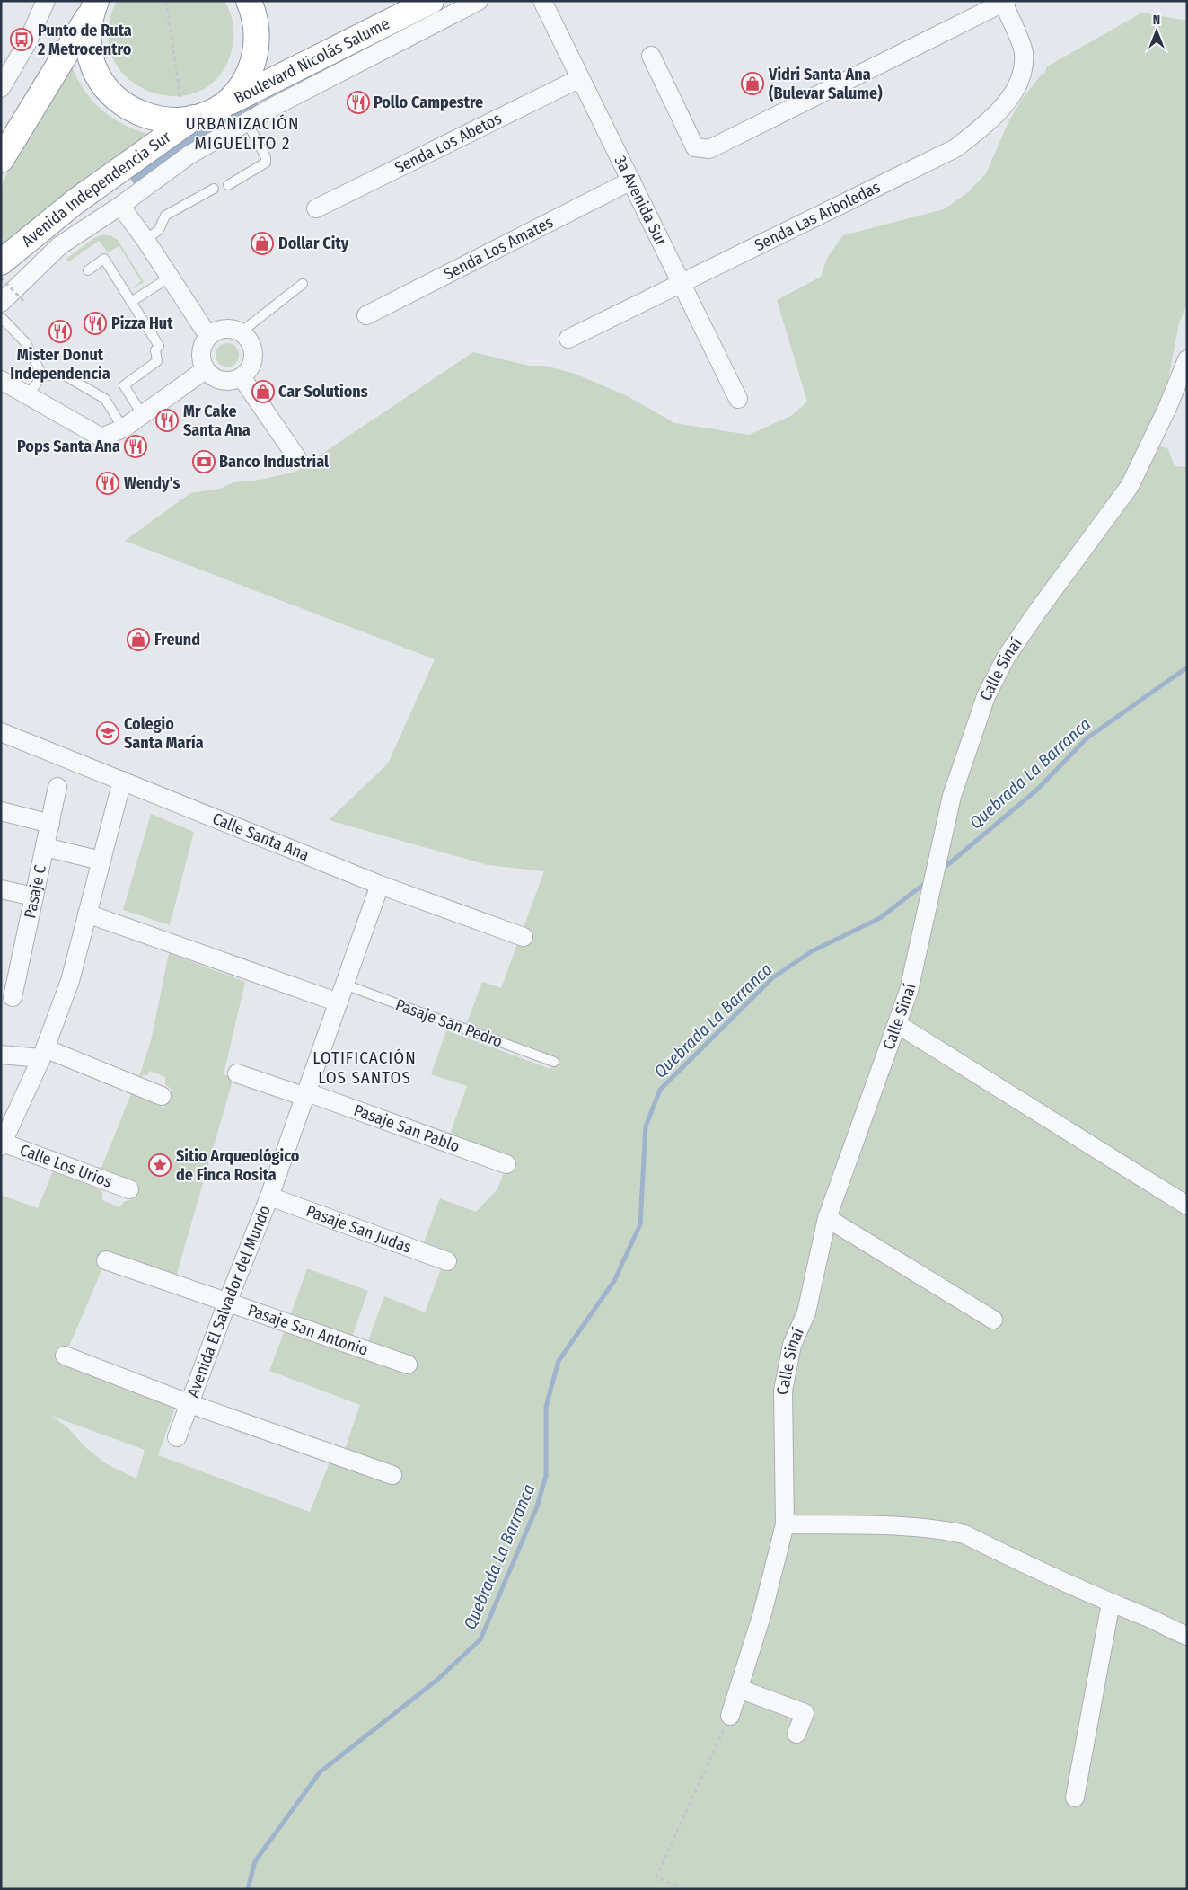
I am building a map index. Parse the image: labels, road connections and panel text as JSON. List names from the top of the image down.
{
  "streets": {
    "highway": ["Boulevard Nicolás Salume", "Avenida Independencia Sur"],
    "street": [
      "Senda Los Abetos",
      "3a Avenida Sur",
      "Senda Las Arboledas",
      "Senda Los Amates",
      "Calle Sinaí",
      "Calle Santa Ana",
      "Pasaje C",
      "Pasaje San Pablo",
      "Calle Los Urios",
      "Pasaje San Judas",
      "Avenida El Salvador del Mundo",
      "Pasaje San Antonio"
    ],
    "lane": ["Pasaje San Pedro"]
  },
  "crossings": [
    ["Senda Los Abetos", "3a Avenida Sur"],
    ["3a Avenida Sur", "Senda Las Arboledas"],
    ["3a Avenida Sur", "Senda Los Amates"],
    ["Calle Santa Ana", "Avenida El Salvador del Mundo"],
    ["Pasaje San Pedro", "Avenida El Salvador del Mundo"],
    ["Pasaje San Pablo", "Avenida El Salvador del Mundo"],
    ["Pasaje San Judas", "Avenida El Salvador del Mundo"],
    ["Avenida El Salvador del Mundo", "Pasaje San Antonio"]
  ],
  "districts": ["URBANIZACIÓN MIGUELITO 2", "LOTIFICACIÓN LOS SANTOS"],
  "water": ["Quebrada La Barranca"],
  "places": {
    "bus stop": ["Punto de Ruta 2 Metrocentro"],
    "shop": [
      "Vidri Santa Ana (Bulevar Salume)",
      "Dollar City",
      "Car Solutions",
      "Freund"
    ],
    "restaurant": [
      "Pollo Campestre",
      "Pizza Hut",
      "Mister Donut Independencia",
      "Mr Cake Santa Ana",
      "Pops Santa Ana",
      "Wendy's"
    ],
    "bank": ["Banco Industrial"],
    "school or university": ["Colegio Santa María"],
    "place": ["Sitio Arqueológico de Finca Rosita"]
  },
  "north": "top"
}
